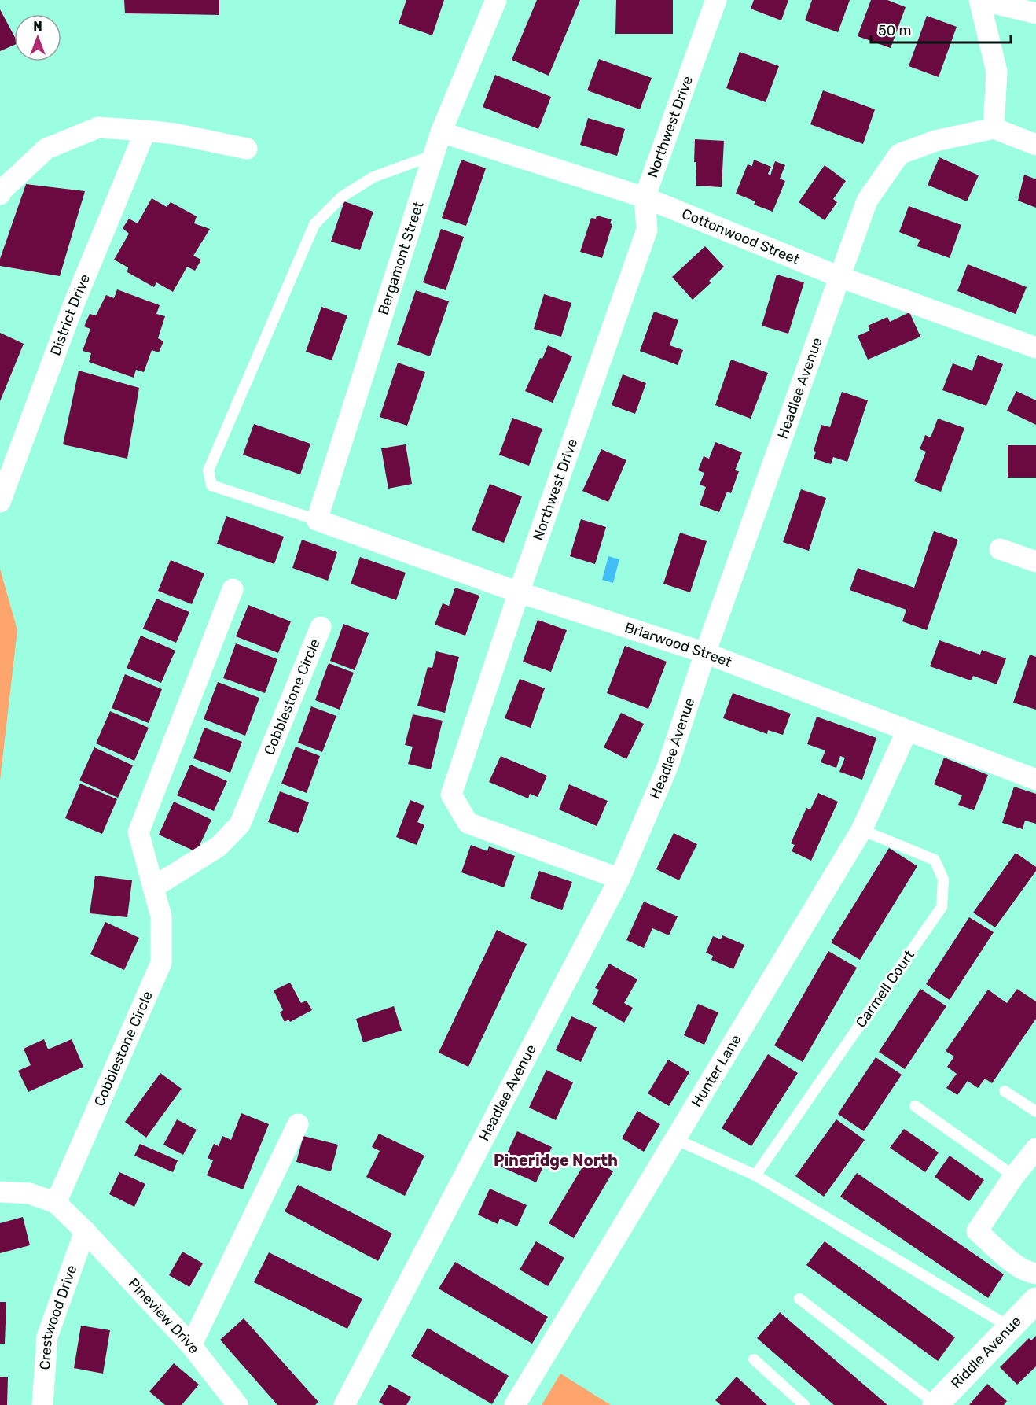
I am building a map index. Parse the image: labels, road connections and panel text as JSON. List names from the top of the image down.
{
  "streets": {
    "street": [
      "Northwest Drive",
      "Cottonwood Street",
      "Bergamont Street",
      "District Drive",
      "Headlee Avenue",
      "Briarwood Street",
      "Cobblestone Circle",
      "Hunter Lane",
      "Pineview Drive",
      "Crestwood Drive",
      "Riddle Avenue"
    ],
    "lane": ["Carmell Court"]
  },
  "crossings": [
    ["Northwest Drive", "Cottonwood Street"],
    ["Northwest Drive", "Headlee Avenue"],
    ["Northwest Drive", "Briarwood Street"],
    ["Cottonwood Street", "Bergamont Street"],
    ["Cottonwood Street", "Headlee Avenue"],
    ["Bergamont Street", "Briarwood Street"],
    ["Headlee Avenue", "Briarwood Street"],
    ["Briarwood Street", "Hunter Lane"],
    ["Cobblestone Circle", "Pineview Drive"],
    ["Carmell Court", "Hunter Lane"],
    ["Pineview Drive", "Crestwood Drive"]
  ],
  "districts": ["Pineridge North"],
  "scale_bar": "50 m",
  "north": "top"
}
